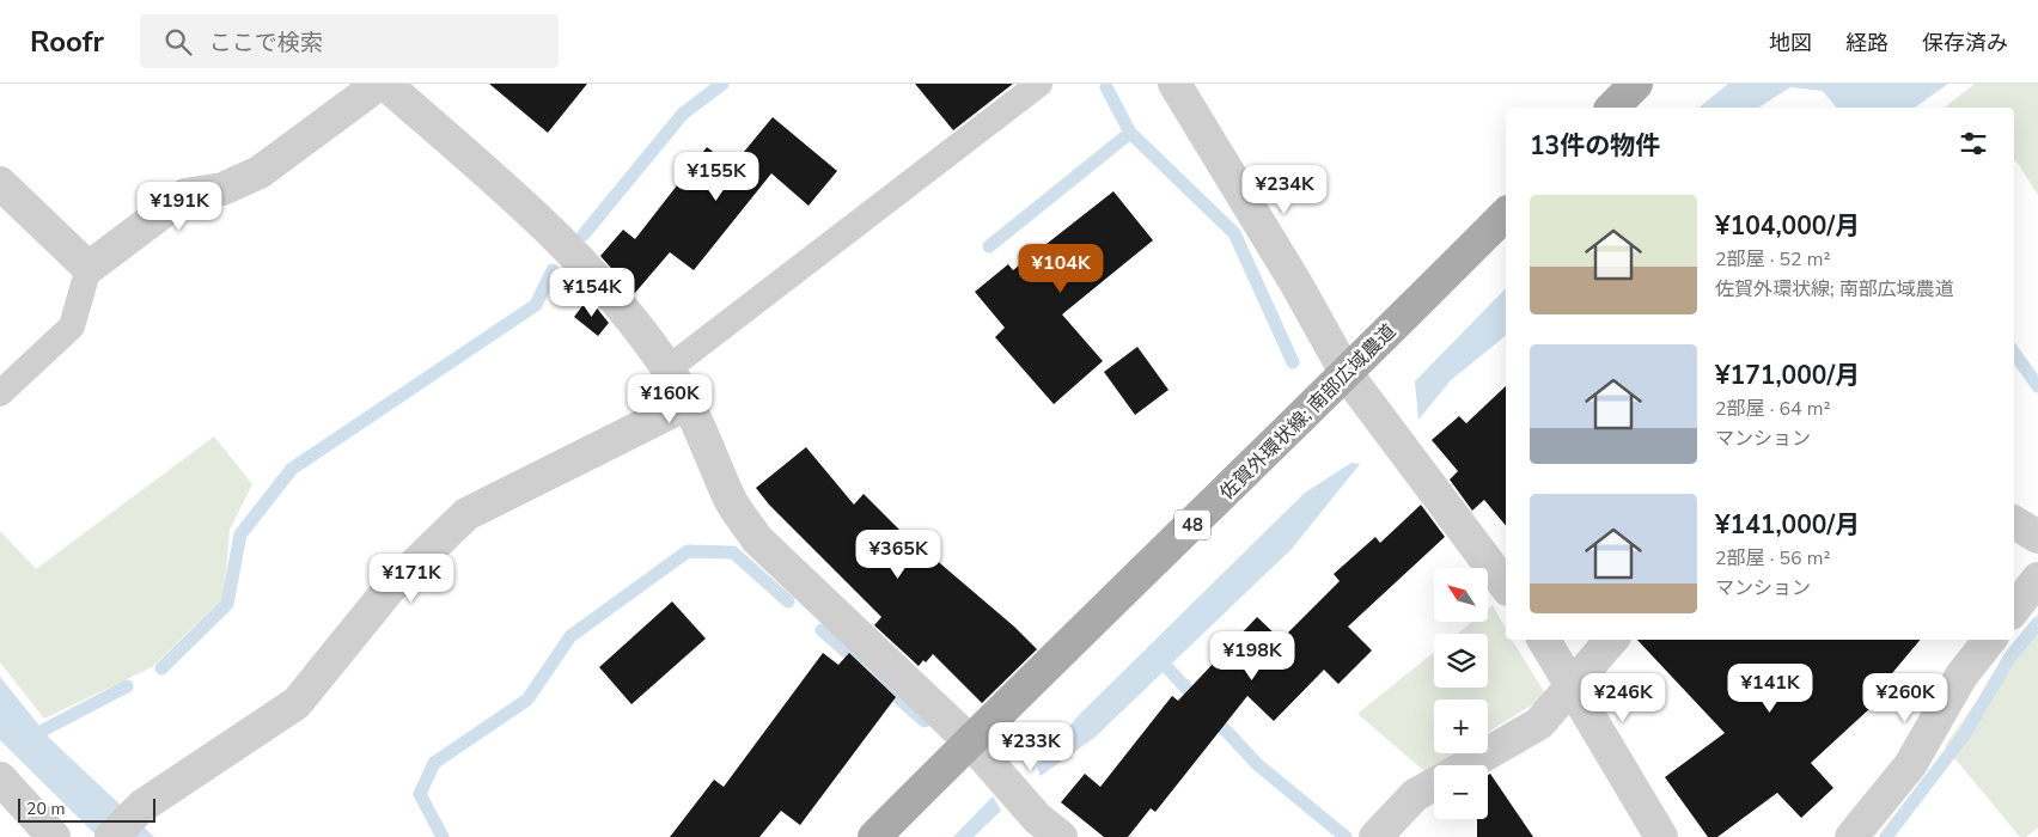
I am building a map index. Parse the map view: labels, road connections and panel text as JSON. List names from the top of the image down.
{
  "streets": {
    "main road": ["佐賀外環状線; 南部広域農道", "48"]
  },
  "scale_bar": "20 m",
  "north": "top left",
  "page": {
    "header": "Roofr",
    "search": "ここで検索",
    "nav": ["地図", "経路", "保存済み"],
    "heading": "13件の物件",
    "price": [
      "¥155K",
      "¥234K",
      "¥191K",
      "¥104K",
      "¥154K",
      "¥160K",
      "¥365K",
      "¥171K",
      "¥198K",
      "¥141K",
      "¥246K",
      "¥260K",
      "¥233K"
    ],
    "list": [
      {
        "name": "¥104,000/月",
        "note": "2部屋 · 52 m² · 佐賀外環状線; 南部広域農道"
      },
      {
        "name": "¥171,000/月",
        "note": "2部屋 · 64 m² · マンション"
      },
      {
        "name": "¥141,000/月",
        "note": "2部屋 · 56 m² · マンション"
      }
    ],
    "map_buttons": ["+", "−"],
    "scale": "20 m"
  }
}
